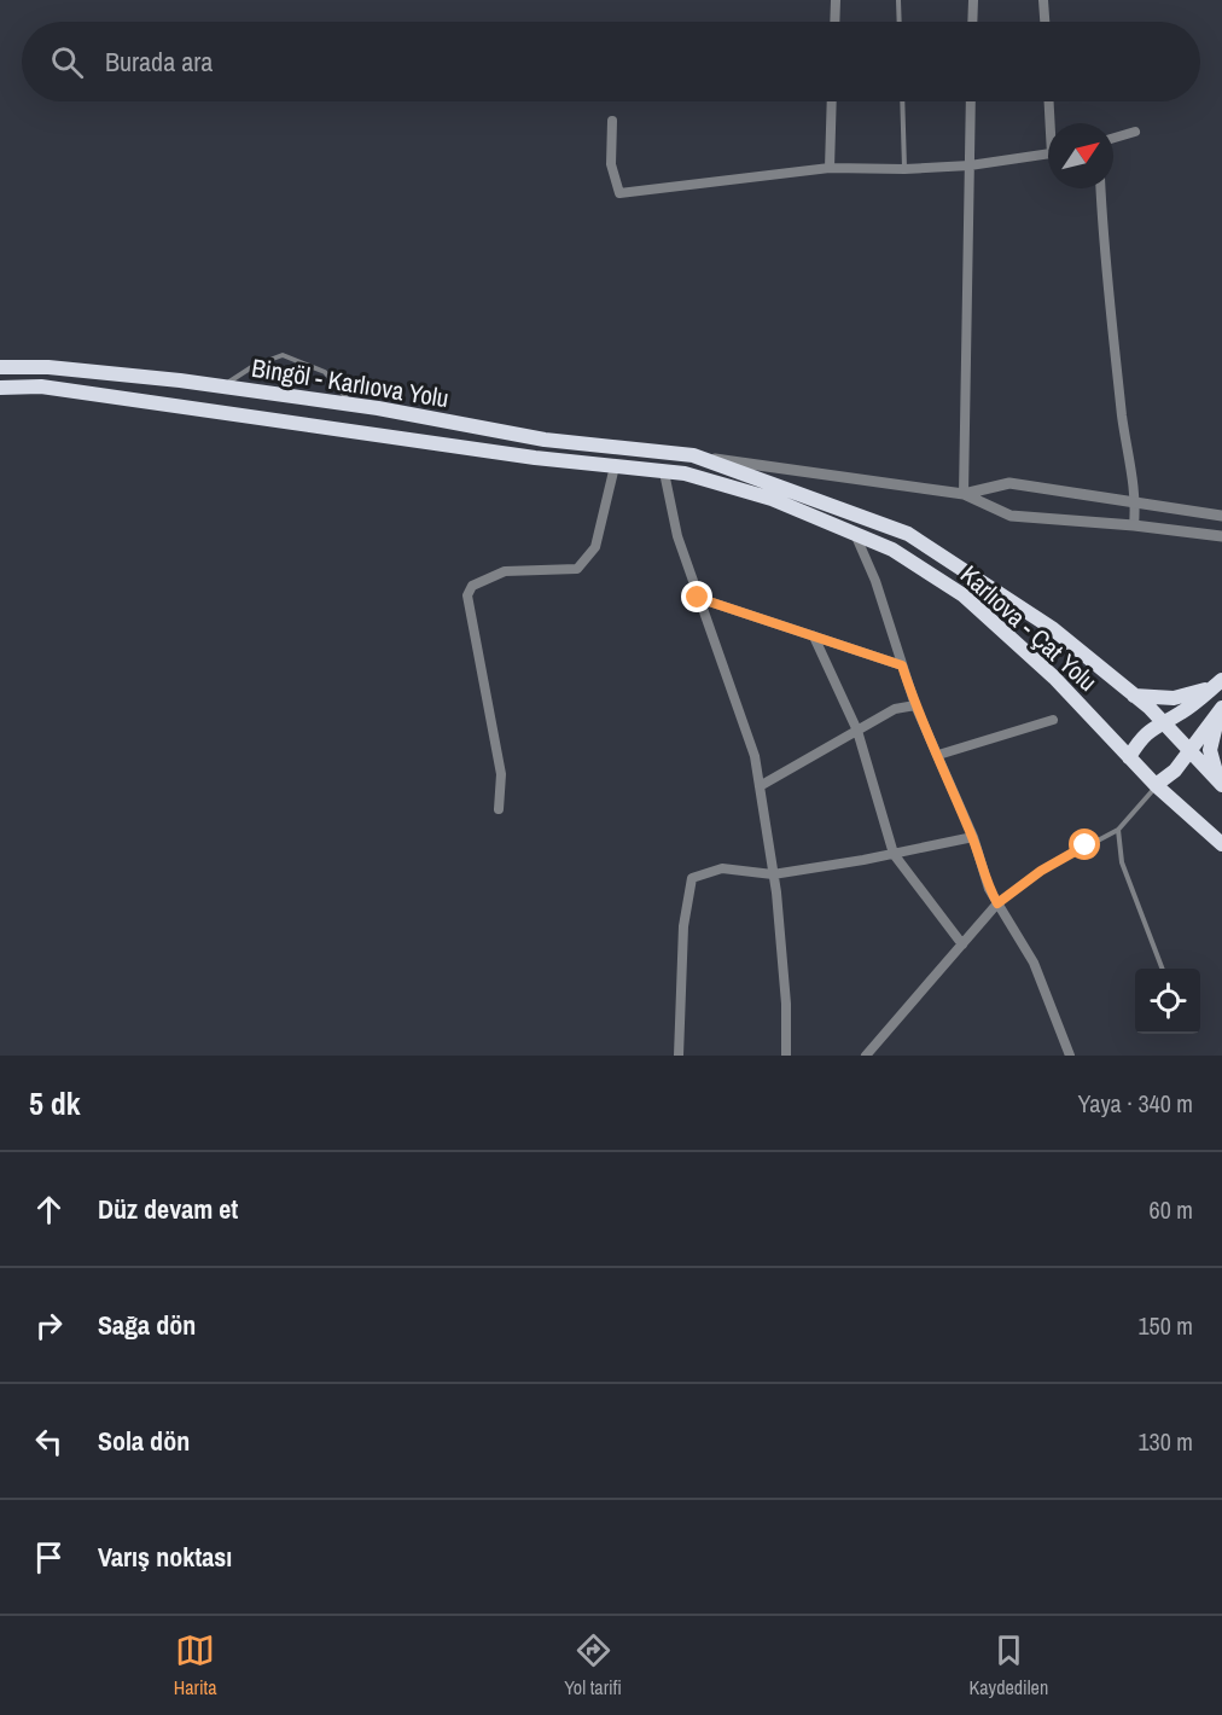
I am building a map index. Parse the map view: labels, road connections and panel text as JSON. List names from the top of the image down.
{
  "streets": {
    "highway": ["Bingöl - Karlıova Yolu", "Karlıova - Çat Yolu"]
  },
  "crossings": [
    ["Bingöl - Karlıova Yolu", "Karlıova - Çat Yolu"]
  ],
  "north": "top right",
  "page": {
    "search": "Burada ara",
    "heading": ["5 dk", "Yaya · 340 m"],
    "list": [
      ["Düz devam et", "60 m"],
      ["Sağa dön", "150 m"],
      ["Sola dön", "130 m"],
      "Varış noktası"
    ],
    "nav": ["Harita", "Yol tarifi", "Kaydedilen"]
  }
}
